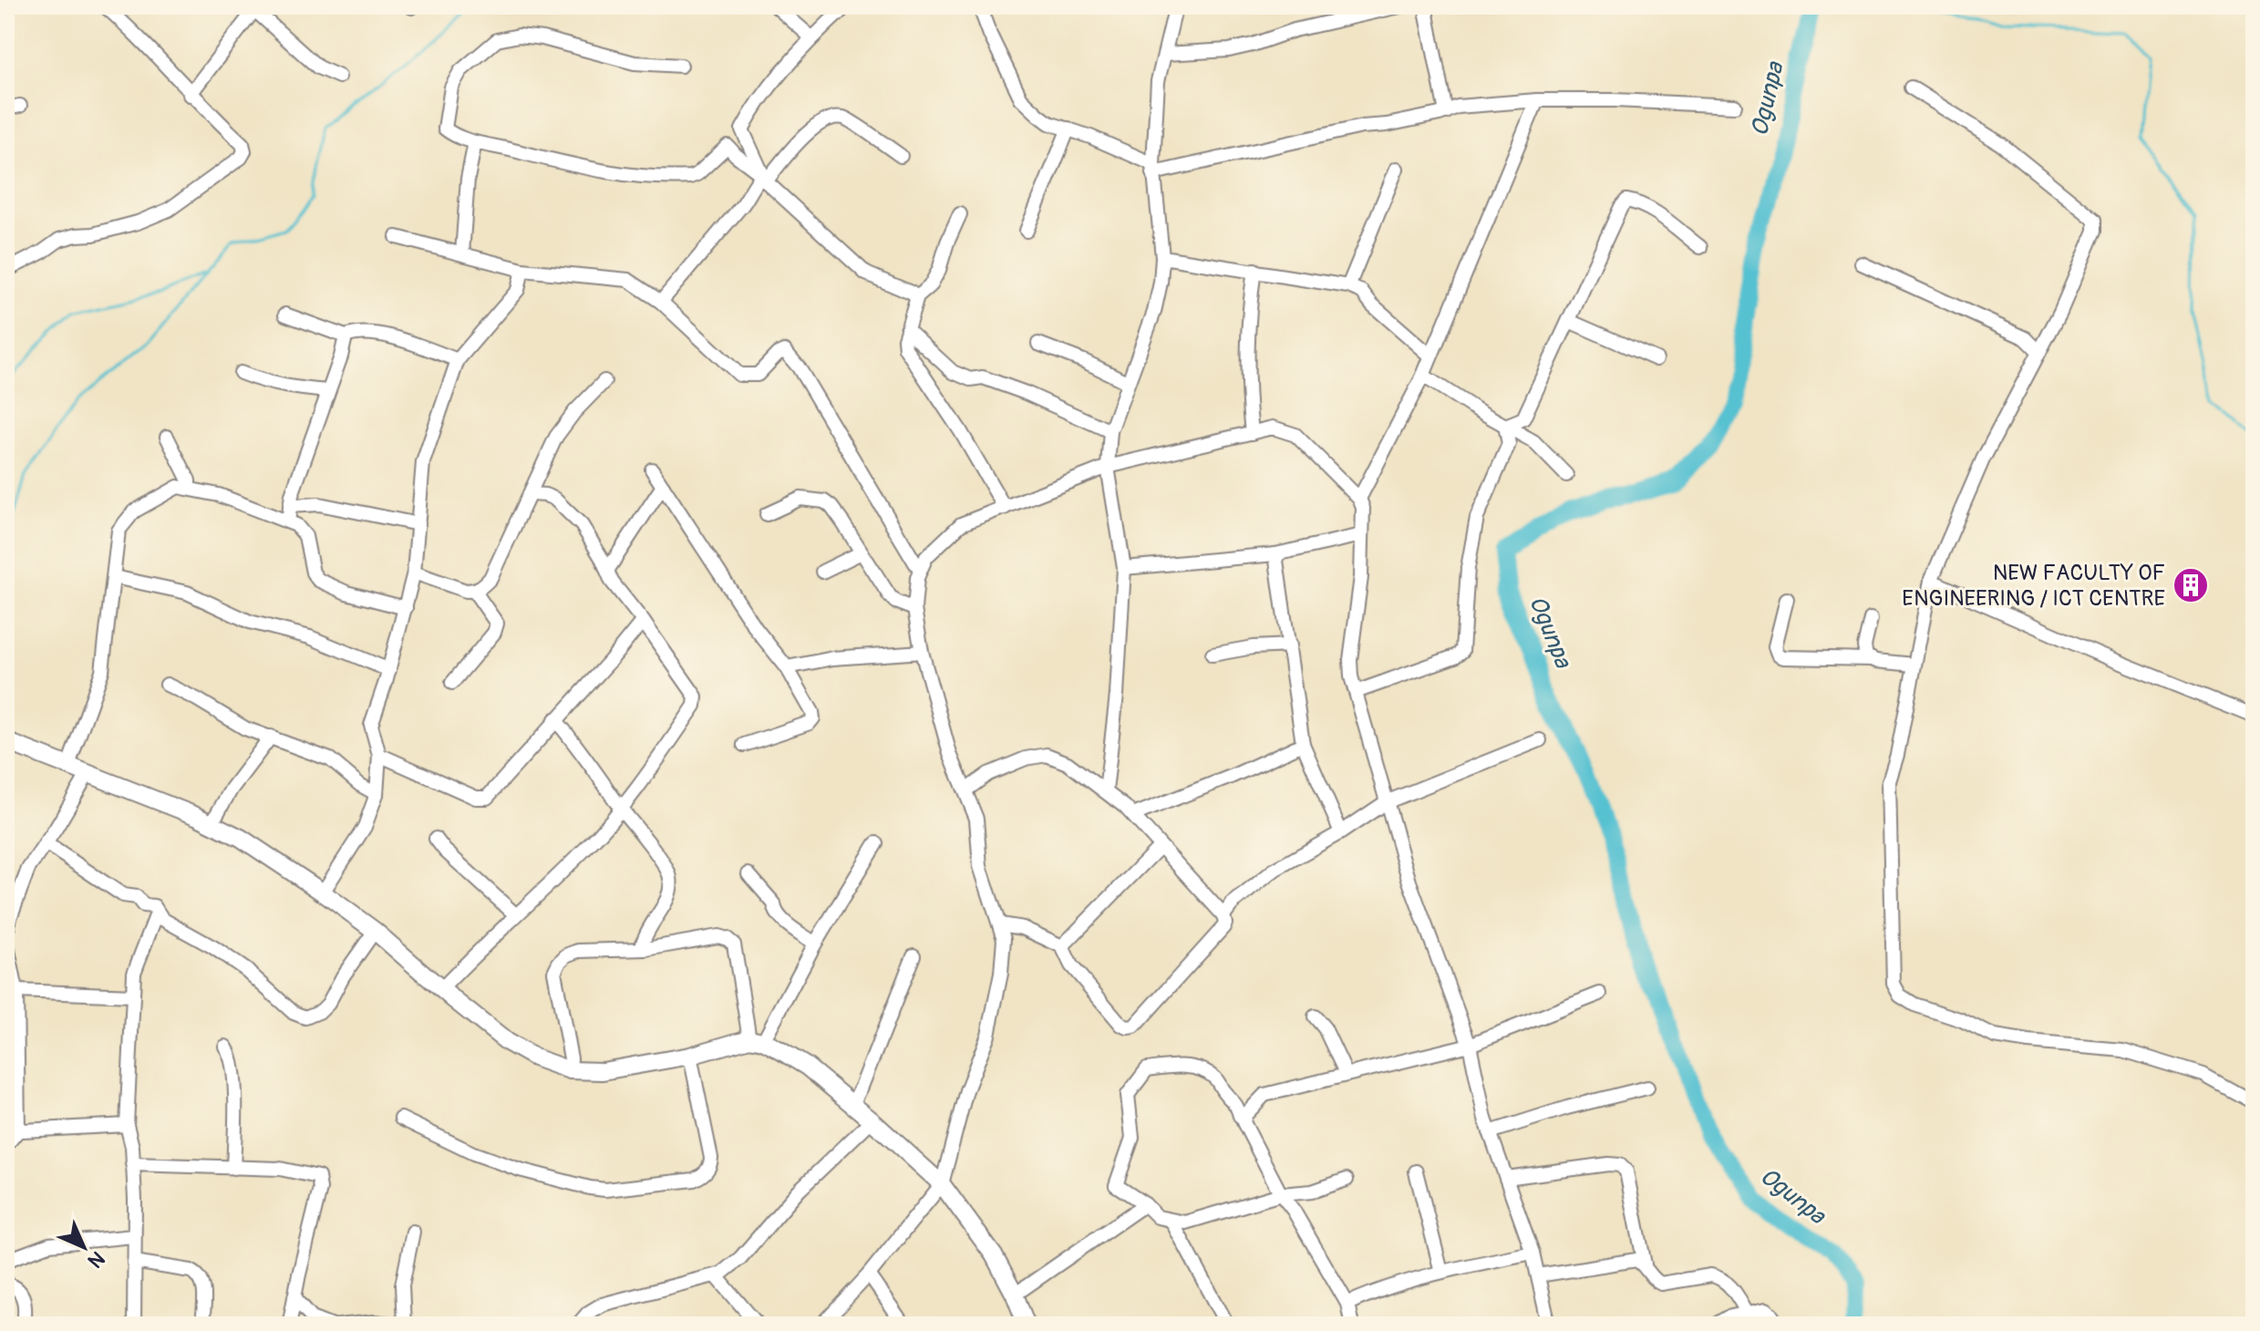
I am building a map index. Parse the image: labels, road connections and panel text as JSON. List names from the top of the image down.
{
  "water": ["Ogunpa"],
  "places": {
    "building": ["NEW FACULTY OF ENGINEERING / ICT CENTRE"]
  },
  "north": "bottom right"
}
